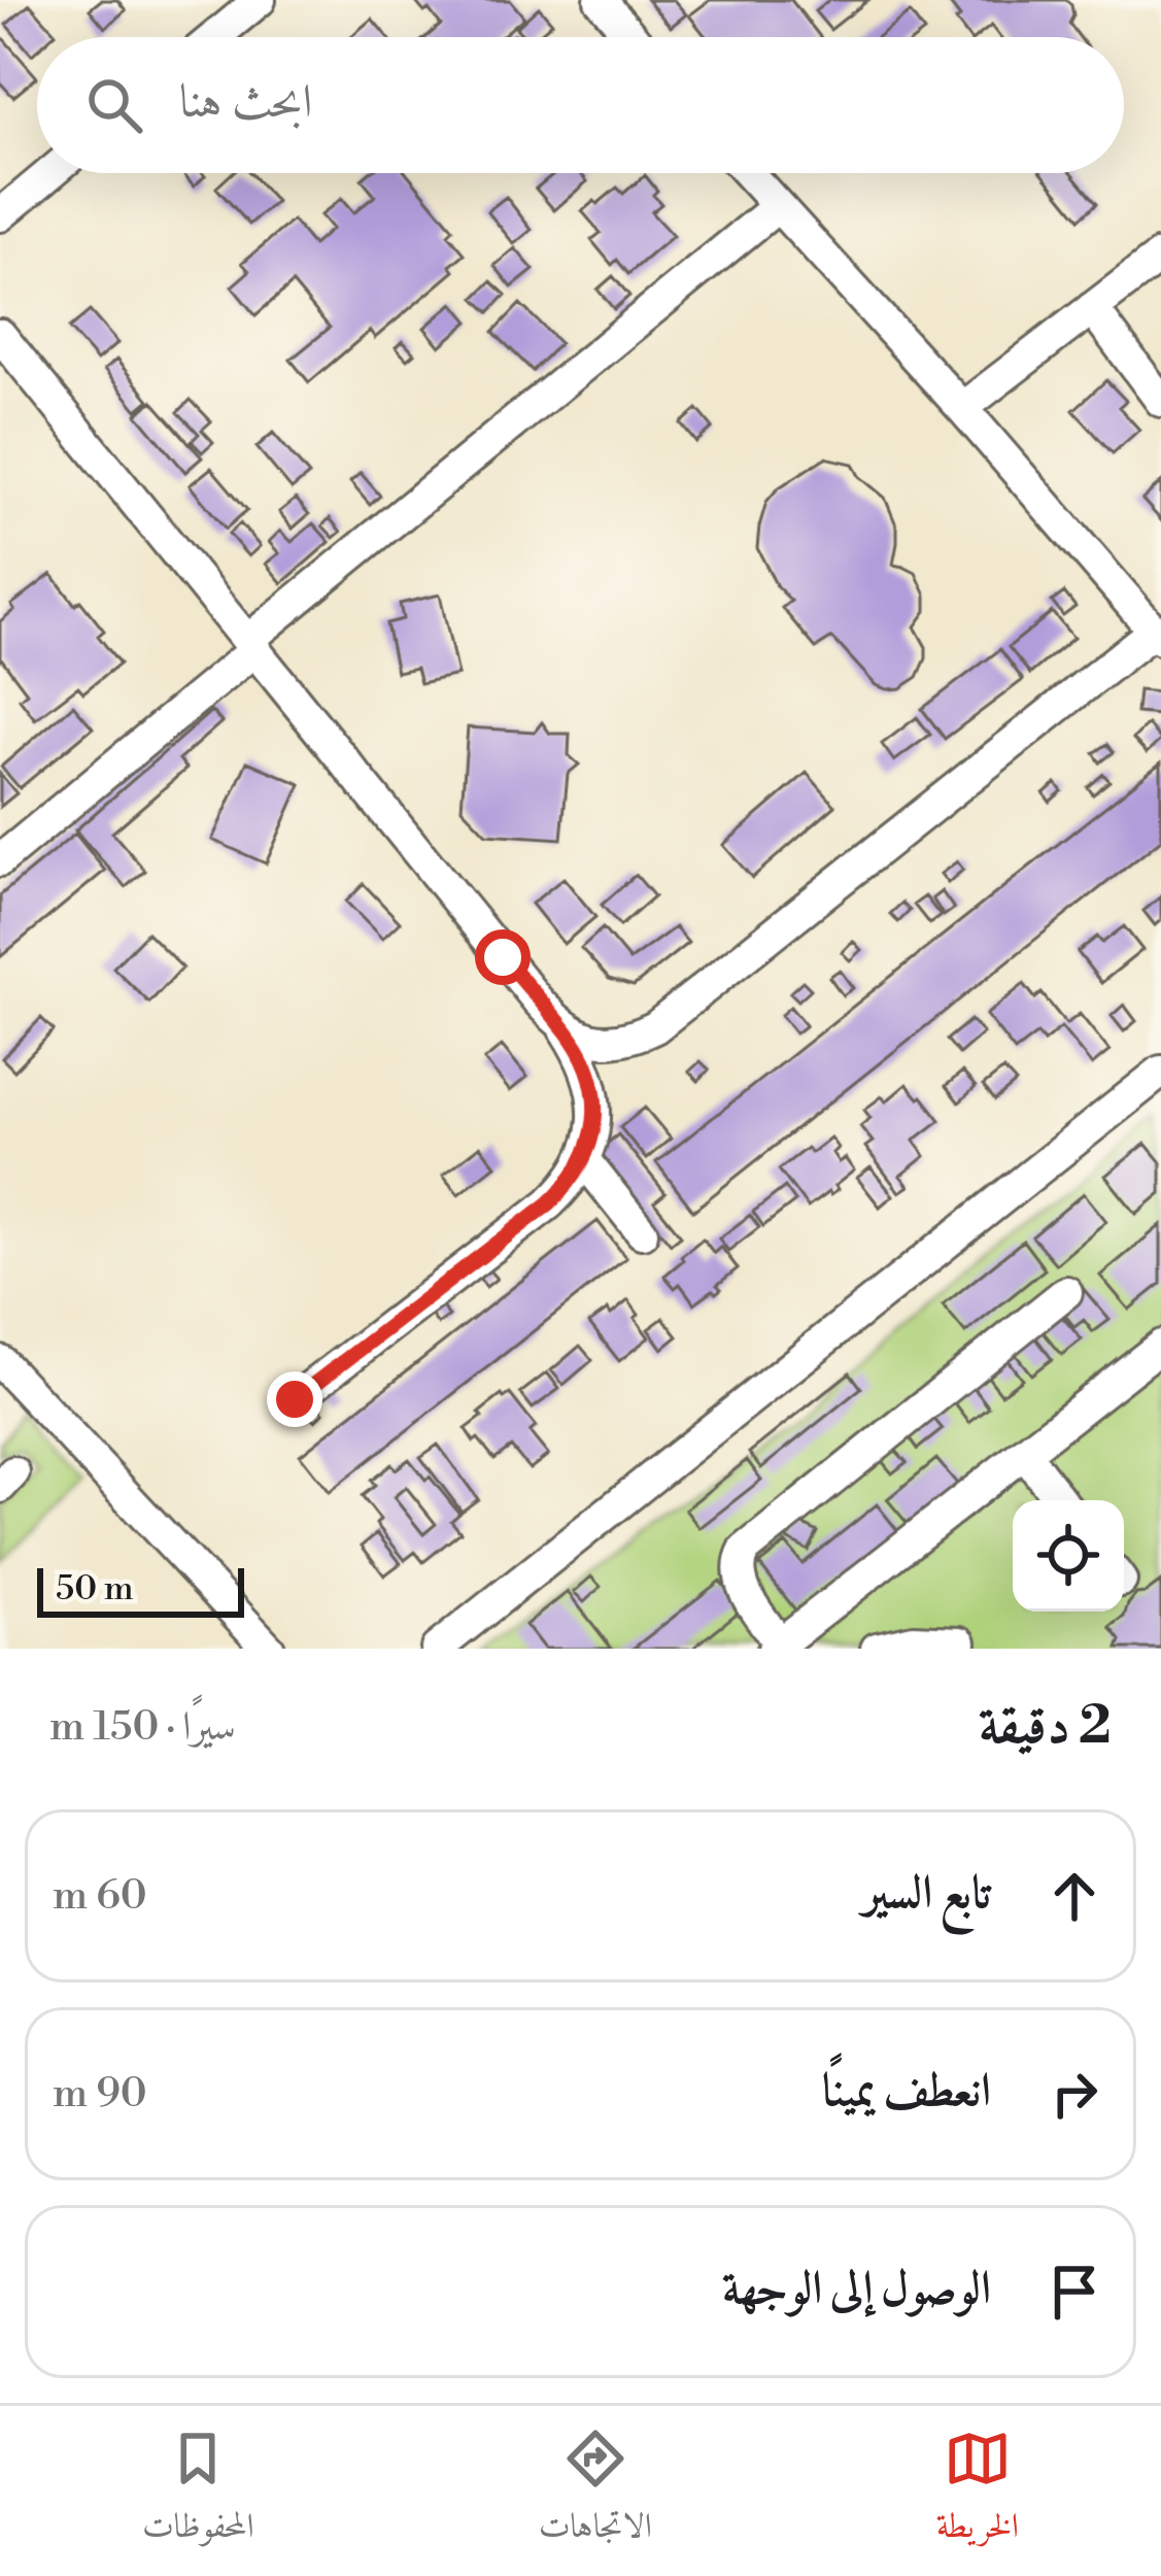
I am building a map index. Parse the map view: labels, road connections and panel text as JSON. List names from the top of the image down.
{
  "scale_bar": "50 m",
  "page": {
    "search": "ابحث هنا",
    "scale": "50 m",
    "heading": ["2 دقيقة", "سيرًا · 150 m"],
    "list": [
      ["تابع السير", "60 m"],
      ["انعطف يمينًا", "90 m"],
      "الوصول إلى الوجهة"
    ],
    "nav": ["الخريطة", "الاتجاهات", "المحفوظات"]
  }
}
